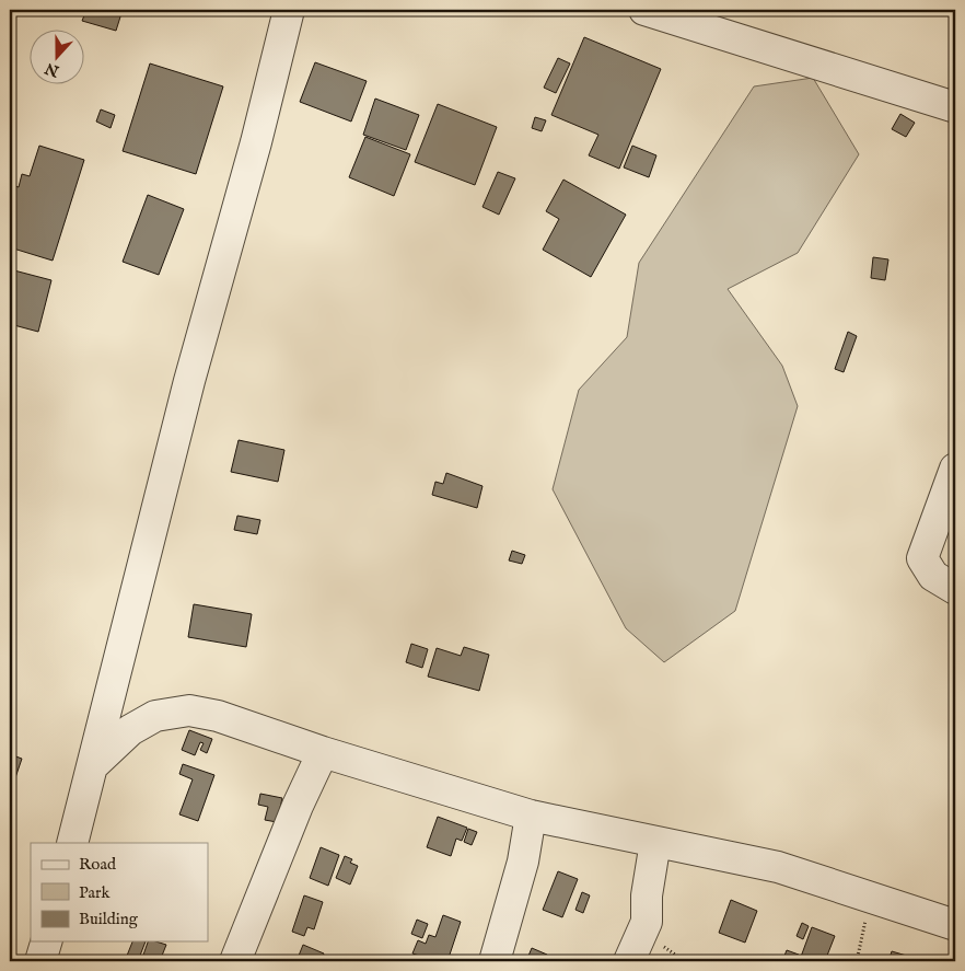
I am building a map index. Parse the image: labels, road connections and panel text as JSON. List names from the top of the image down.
{
  "legend": ["Road", "Park", "Building"],
  "north": "bottom"
}
